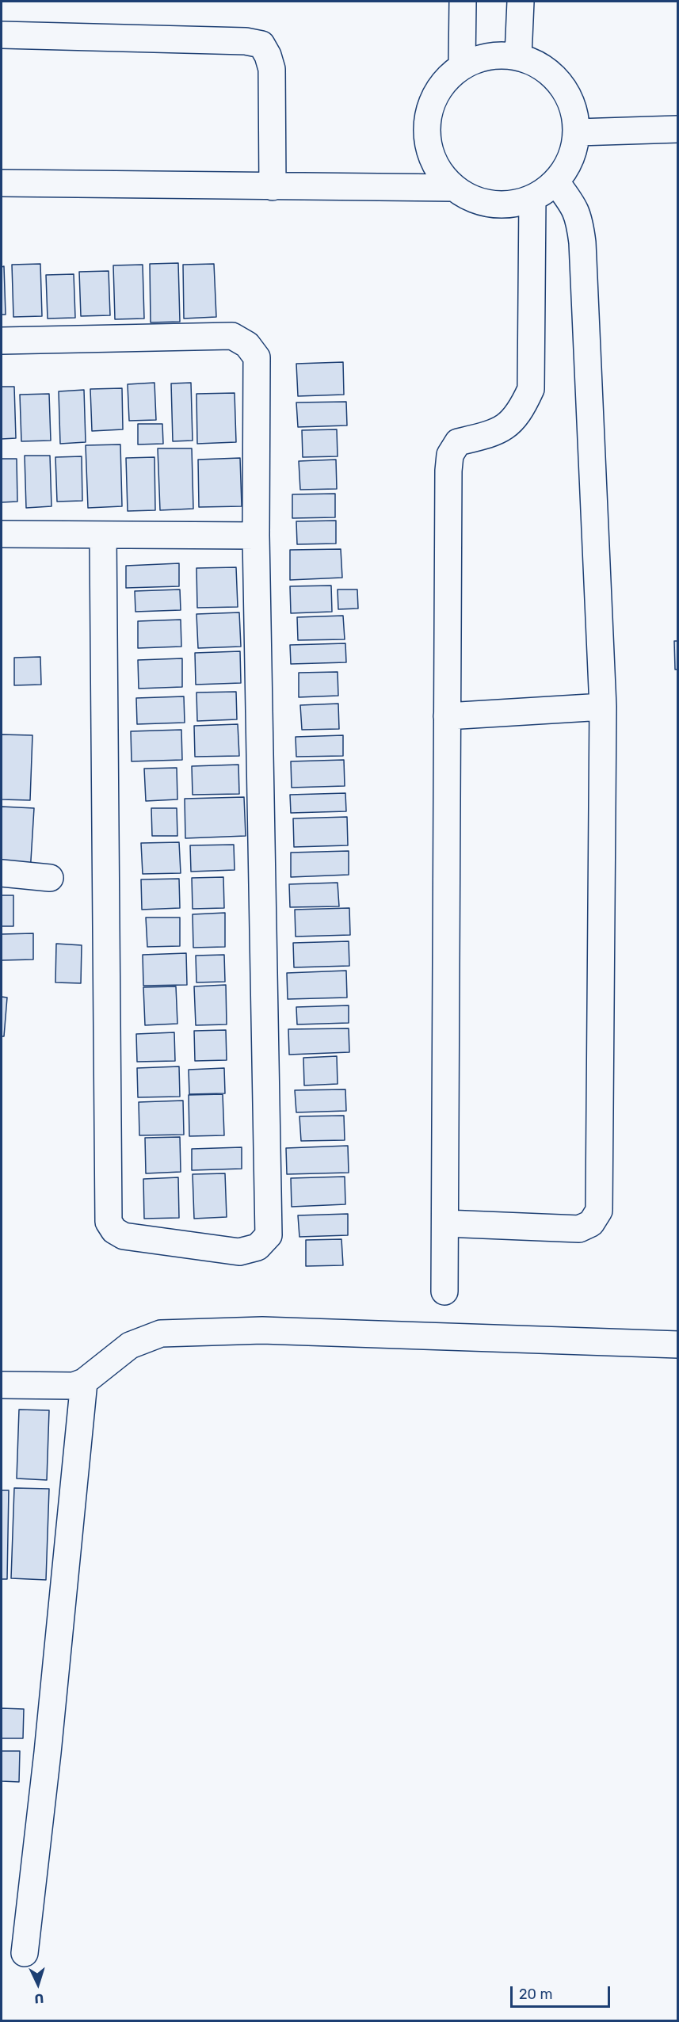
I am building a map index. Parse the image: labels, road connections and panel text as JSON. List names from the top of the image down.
{
  "scale_bar": "20 m",
  "north": "bottom"
}
